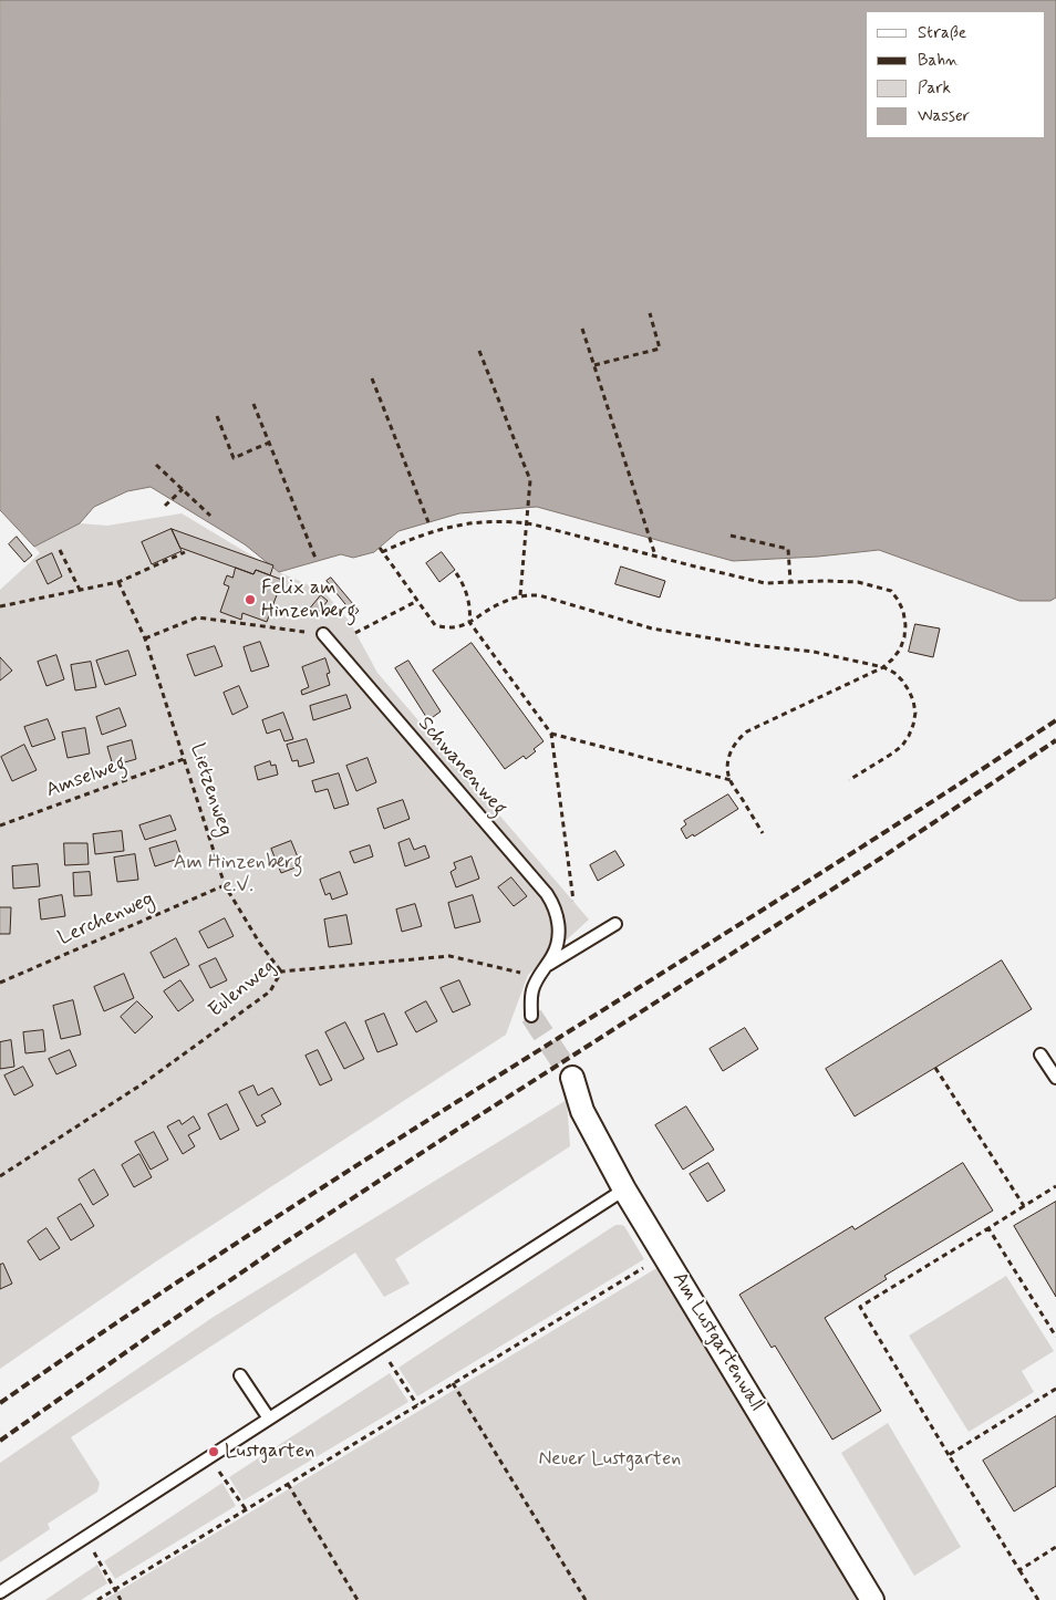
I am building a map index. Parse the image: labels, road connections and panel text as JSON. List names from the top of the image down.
{
  "streets": {
    "street": ["Am Lustgartenwall"],
    "lane": ["Schwanenweg"],
    "path": [
      "Amselweg",
      "Lietzenweg",
      "Lerchenweg",
      "Eulenweg"
    ]
  },
  "crossings": [
    ["Schwanenweg", "Eulenweg"],
    ["Amselweg", "Lietzenweg"],
    ["Lietzenweg", "Lerchenweg"],
    ["Lietzenweg", "Eulenweg"]
  ],
  "parks": ["Am Hinzenberg e.V.", "Neuer Lustgarten"],
  "places": ["Felix am Hinzenberg", "Lustgarten"],
  "legend": [
    "Straße",
    "Bahn",
    "Park",
    "Wasser"
  ]
}
